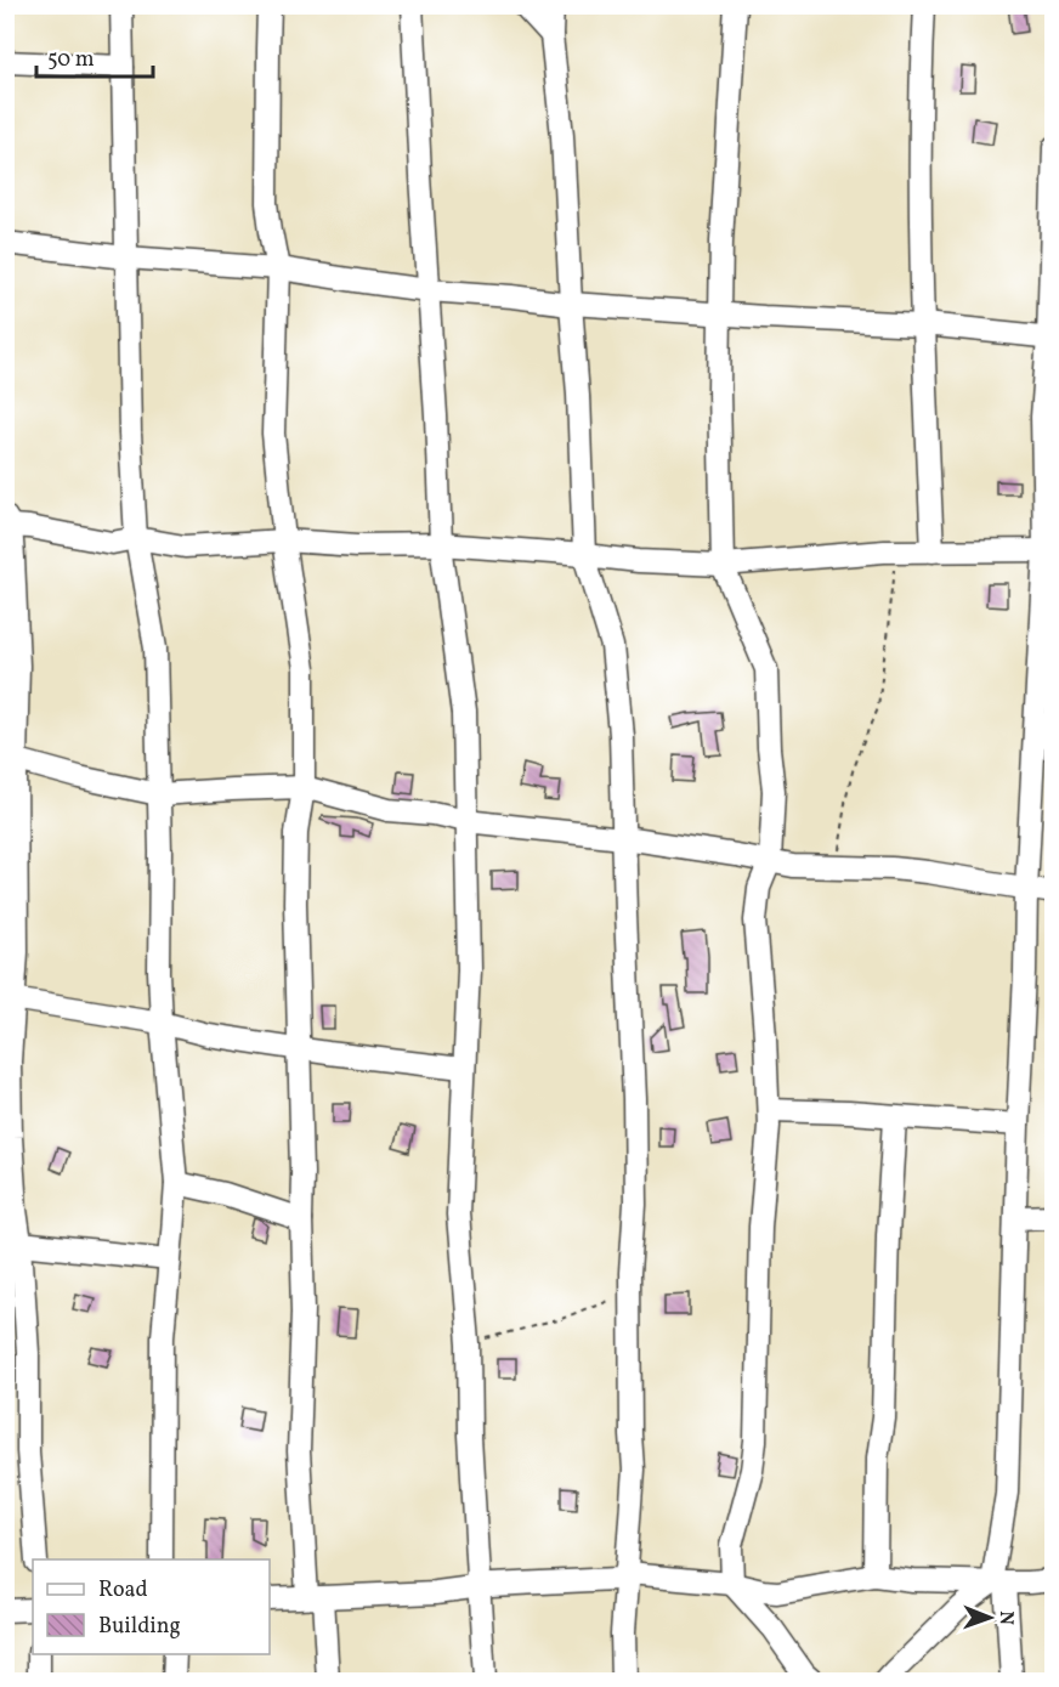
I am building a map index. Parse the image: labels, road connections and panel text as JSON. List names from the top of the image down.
{
  "legend": ["Road", "Building"],
  "scale_bar": "50 m",
  "north": "right"
}
